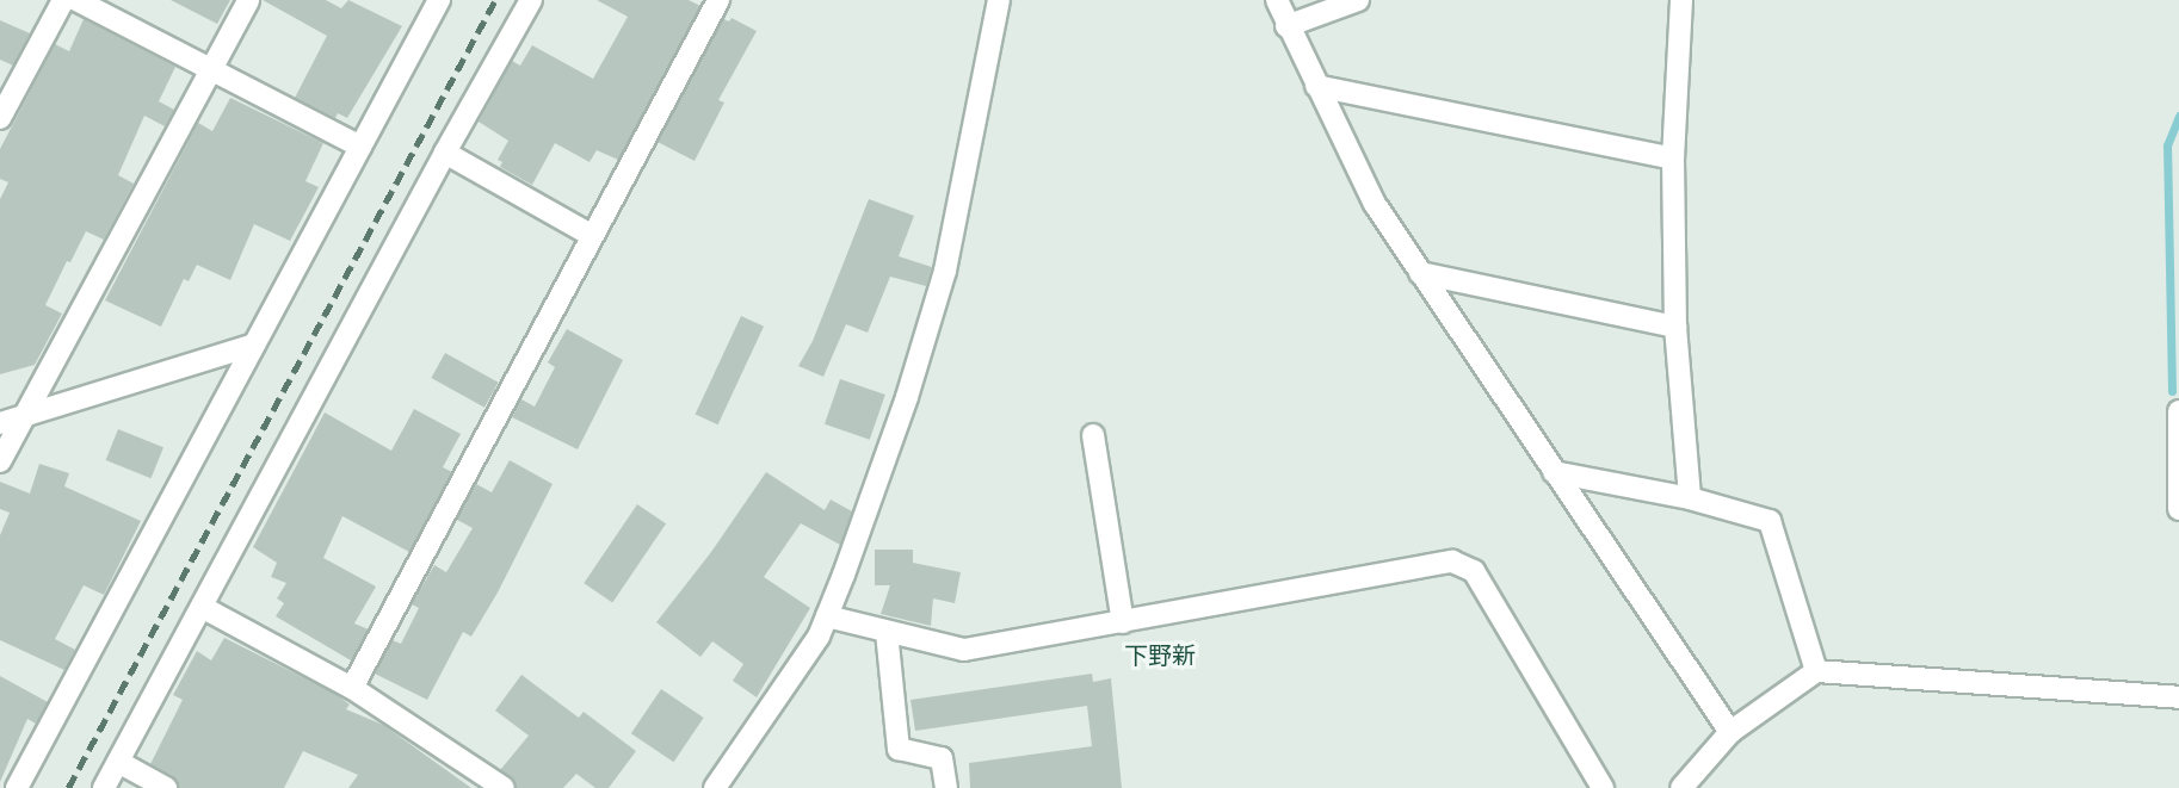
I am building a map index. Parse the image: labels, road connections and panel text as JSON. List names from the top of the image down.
{
  "districts": ["下野新"]
}
